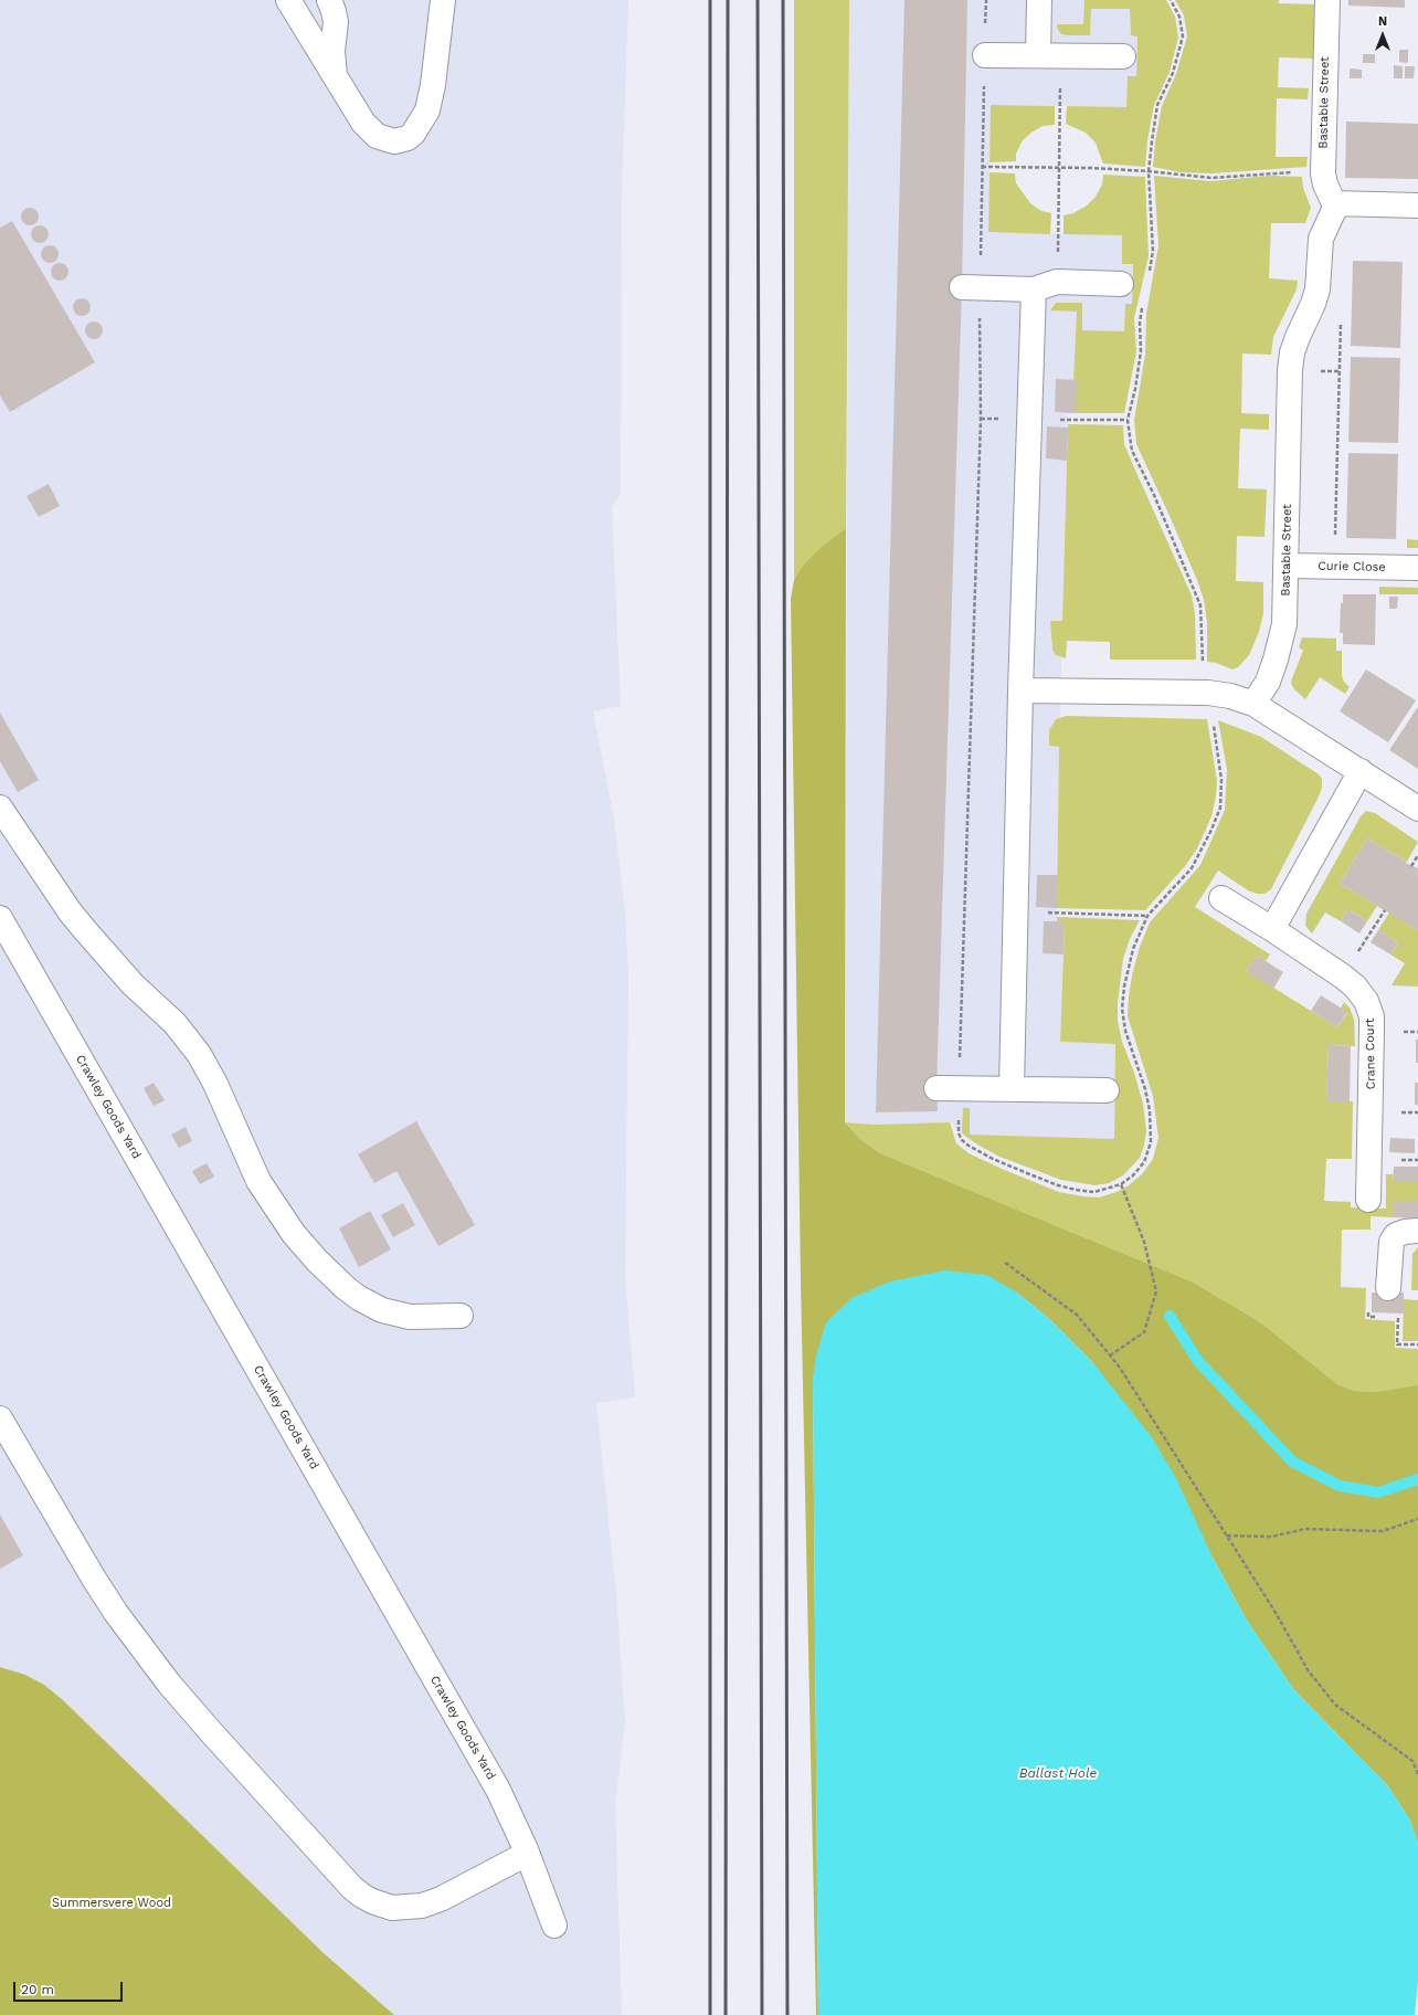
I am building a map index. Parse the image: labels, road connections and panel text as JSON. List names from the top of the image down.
{
  "streets": {
    "street": [
      "Bastable Street",
      "Curie Close",
      "Crane Court",
      "Crawley Goods Yard"
    ]
  },
  "crossings": [
    ["Bastable Street", "Curie Close"]
  ],
  "water": ["Ballast Hole"],
  "parks": ["Summersvere Wood"],
  "scale_bar": "20 m",
  "north": "top"
}
